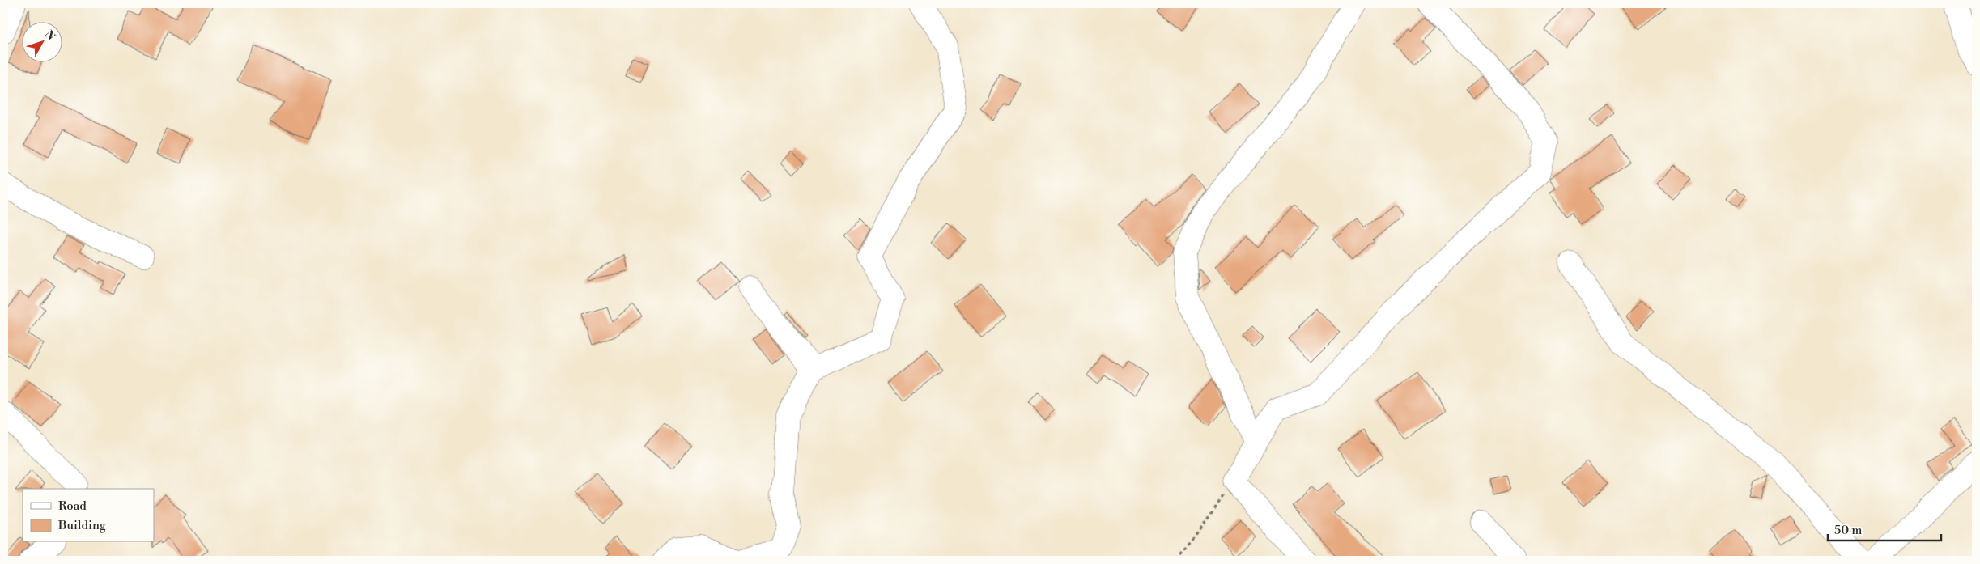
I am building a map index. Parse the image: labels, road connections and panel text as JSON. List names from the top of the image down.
{
  "legend": ["Road", "Building"],
  "scale_bar": "50 m",
  "north": "top right"
}
